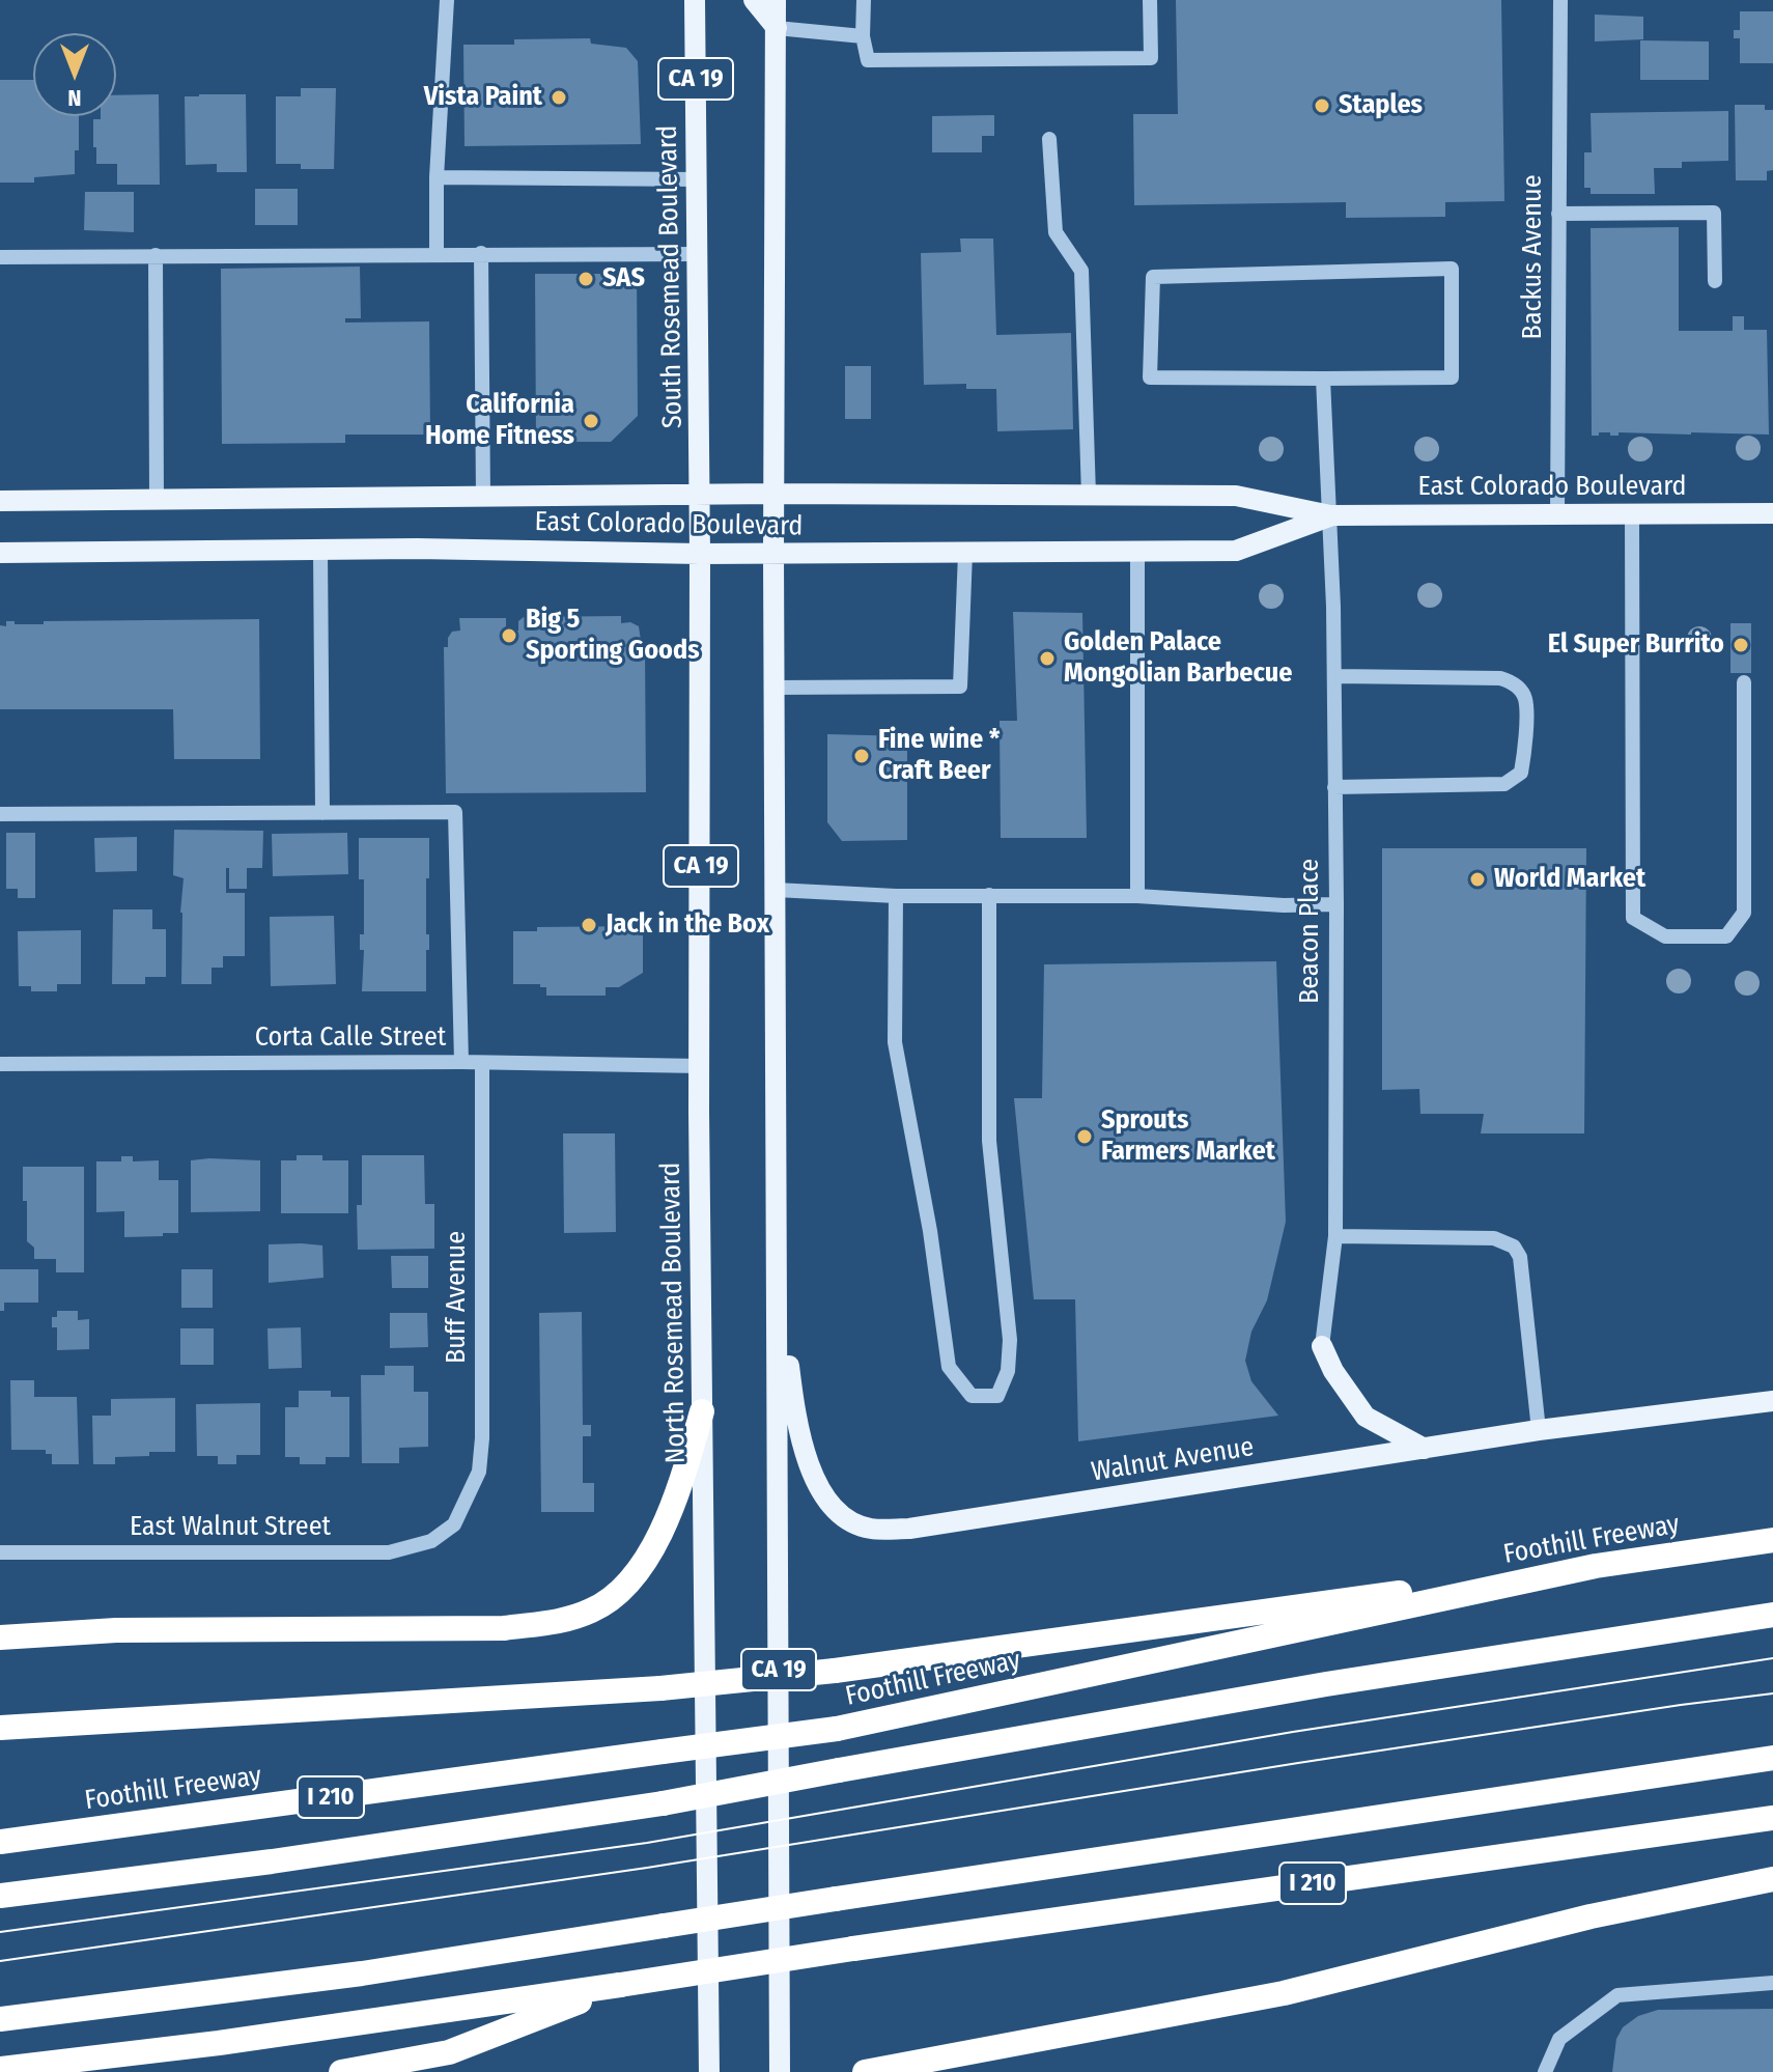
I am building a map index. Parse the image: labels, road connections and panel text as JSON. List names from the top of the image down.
{
  "streets": {
    "highway": ["Foothill Freeway", "I 210"],
    "main road": [
      "CA 19",
      "South Rosemead Boulevard",
      "East Colorado Boulevard",
      "North Rosemead Boulevard",
      "Walnut Avenue"
    ],
    "street": [
      "Backus Avenue",
      "Beacon Place",
      "Corta Calle Street",
      "Buff Avenue",
      "East Walnut Street"
    ]
  },
  "crossings": [
    ["CA 19", "East Colorado Boulevard"],
    ["CA 19", "Walnut Avenue"],
    ["Backus Avenue", "East Colorado Boulevard"],
    ["South Rosemead Boulevard", "East Colorado Boulevard"],
    ["South Rosemead Boulevard", "North Rosemead Boulevard"],
    ["East Colorado Boulevard", "Beacon Place"],
    ["East Colorado Boulevard", "North Rosemead Boulevard"],
    ["Beacon Place", "Walnut Avenue"],
    ["Corta Calle Street", "Buff Avenue"],
    ["Corta Calle Street", "North Rosemead Boulevard"],
    ["Buff Avenue", "East Walnut Street"]
  ],
  "places": [
    "Vista Paint",
    "Staples",
    "SAS",
    "California Home Fitness",
    "Big 5 Sporting Goods",
    "El Super Burrito",
    "Golden Palace Mongolian Barbecue",
    "Fine wine * Craft Beer",
    "World Market",
    "Jack in the Box",
    "Sprouts Farmers Market"
  ],
  "north": "bottom"
}
